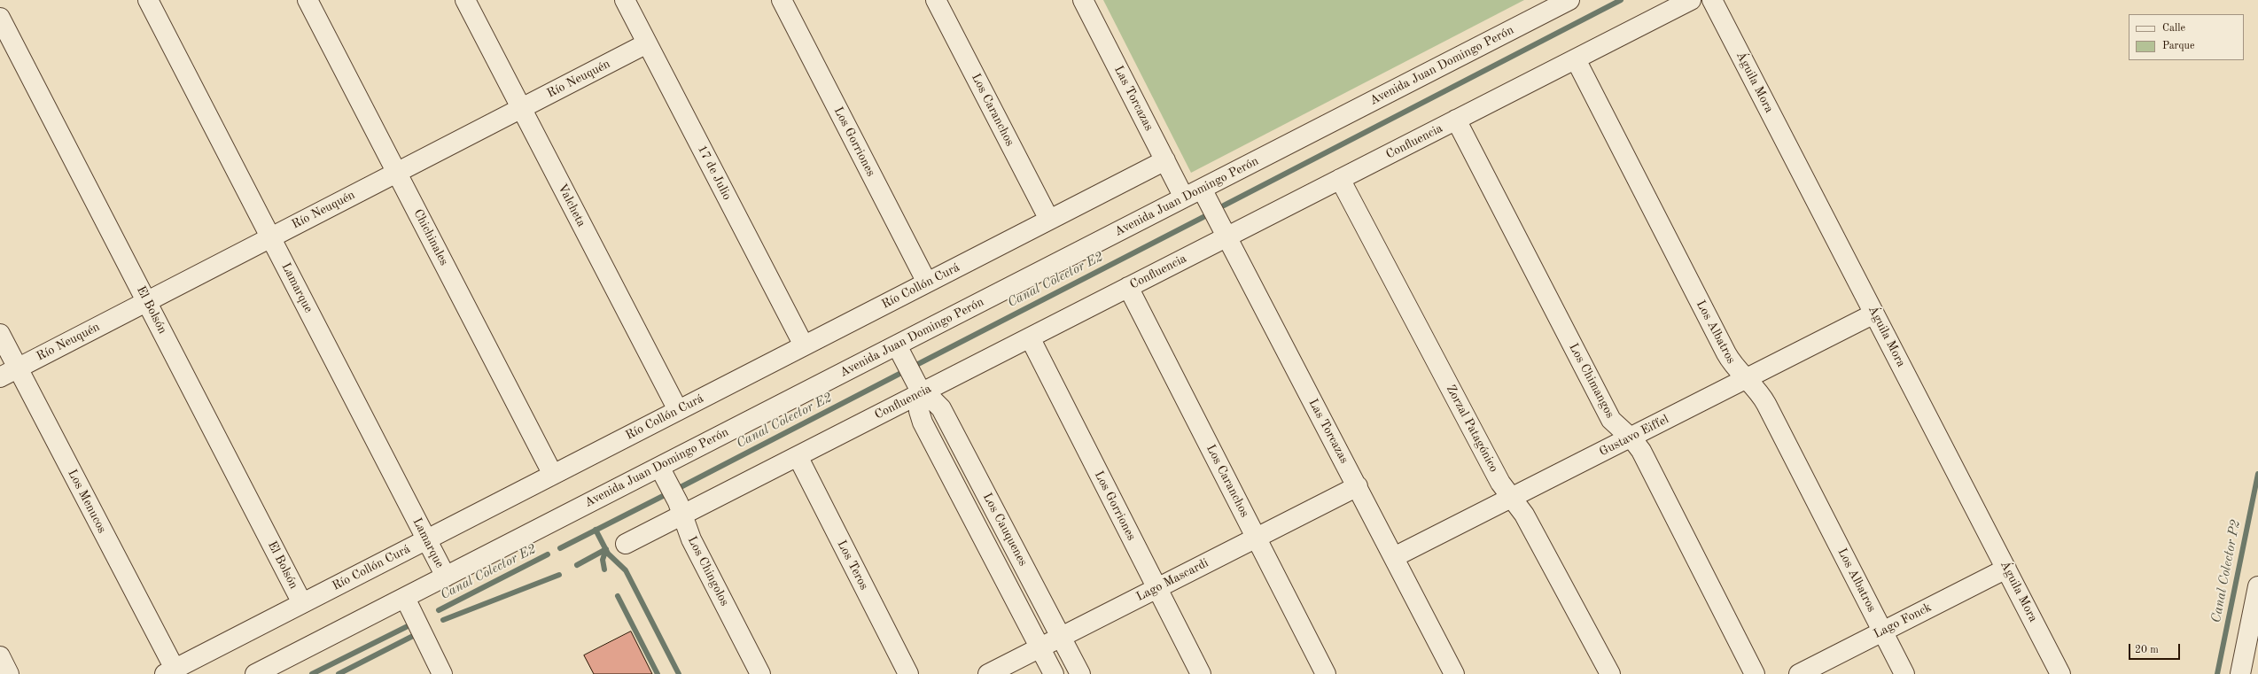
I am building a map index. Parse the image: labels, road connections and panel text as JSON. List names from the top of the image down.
{
  "streets": {
    "street": [
      "Avenida Juan Domingo Perón",
      "Río Neuquén",
      "Águila Mora",
      "Las Torcazas",
      "Los Caranchos",
      "Los Gorriones",
      "Confluencia",
      "17 de Julio",
      "Valcheta",
      "Chichinales",
      "Río Collón Curá",
      "Lamarque",
      "El Bolsón",
      "Los Albatros",
      "Los Chimangos",
      "Zorzal Patagónico",
      "Gustavo Eiffel",
      "Los Menucos",
      "Los Cauquenes",
      "Los Teros",
      "Los Chingolos",
      "Lago Mascardi",
      "Lago Fonck"
    ]
  },
  "crossings": [
    ["Avenida Juan Domingo Perón", "Las Torcazas"],
    ["Avenida Juan Domingo Perón", "Lamarque"],
    ["Avenida Juan Domingo Perón", "Los Cauquenes"],
    ["Avenida Juan Domingo Perón", "Los Chingolos"],
    ["Río Neuquén", "17 de Julio"],
    ["Río Neuquén", "Valcheta"],
    ["Río Neuquén", "Chichinales"],
    ["Río Neuquén", "Lamarque"],
    ["Río Neuquén", "El Bolsón"],
    ["Río Neuquén", "Los Menucos"],
    ["Águila Mora", "Gustavo Eiffel"],
    ["Águila Mora", "Lago Fonck"],
    ["Las Torcazas", "Confluencia"],
    ["Las Torcazas", "Río Collón Curá"],
    ["Las Torcazas", "Gustavo Eiffel"],
    ["Las Torcazas", "Lago Mascardi"],
    ["Los Caranchos", "Confluencia"],
    ["Los Caranchos", "Río Collón Curá"],
    ["Los Caranchos", "Lago Mascardi"],
    ["Los Gorriones", "Confluencia"],
    ["Los Gorriones", "Río Collón Curá"],
    ["Los Gorriones", "Lago Mascardi"],
    ["Confluencia", "Los Albatros"],
    ["Confluencia", "Los Chimangos"],
    ["Confluencia", "Zorzal Patagónico"],
    ["Confluencia", "Los Cauquenes"],
    ["Confluencia", "Los Teros"],
    ["Confluencia", "Los Chingolos"],
    ["17 de Julio", "Río Collón Curá"],
    ["Valcheta", "Río Collón Curá"],
    ["Chichinales", "Río Collón Curá"],
    ["Río Collón Curá", "Lamarque"],
    ["Río Collón Curá", "El Bolsón"],
    ["Río Collón Curá", "Los Menucos"],
    ["Los Albatros", "Gustavo Eiffel"],
    ["Los Albatros", "Lago Fonck"],
    ["Los Chimangos", "Gustavo Eiffel"],
    ["Zorzal Patagónico", "Gustavo Eiffel"],
    ["Los Cauquenes", "Lago Mascardi"]
  ],
  "water": ["Canal Colector E2", "Canal Colector P2"],
  "legend": ["Calle", "Parque"],
  "scale_bar": "20 m"
}
